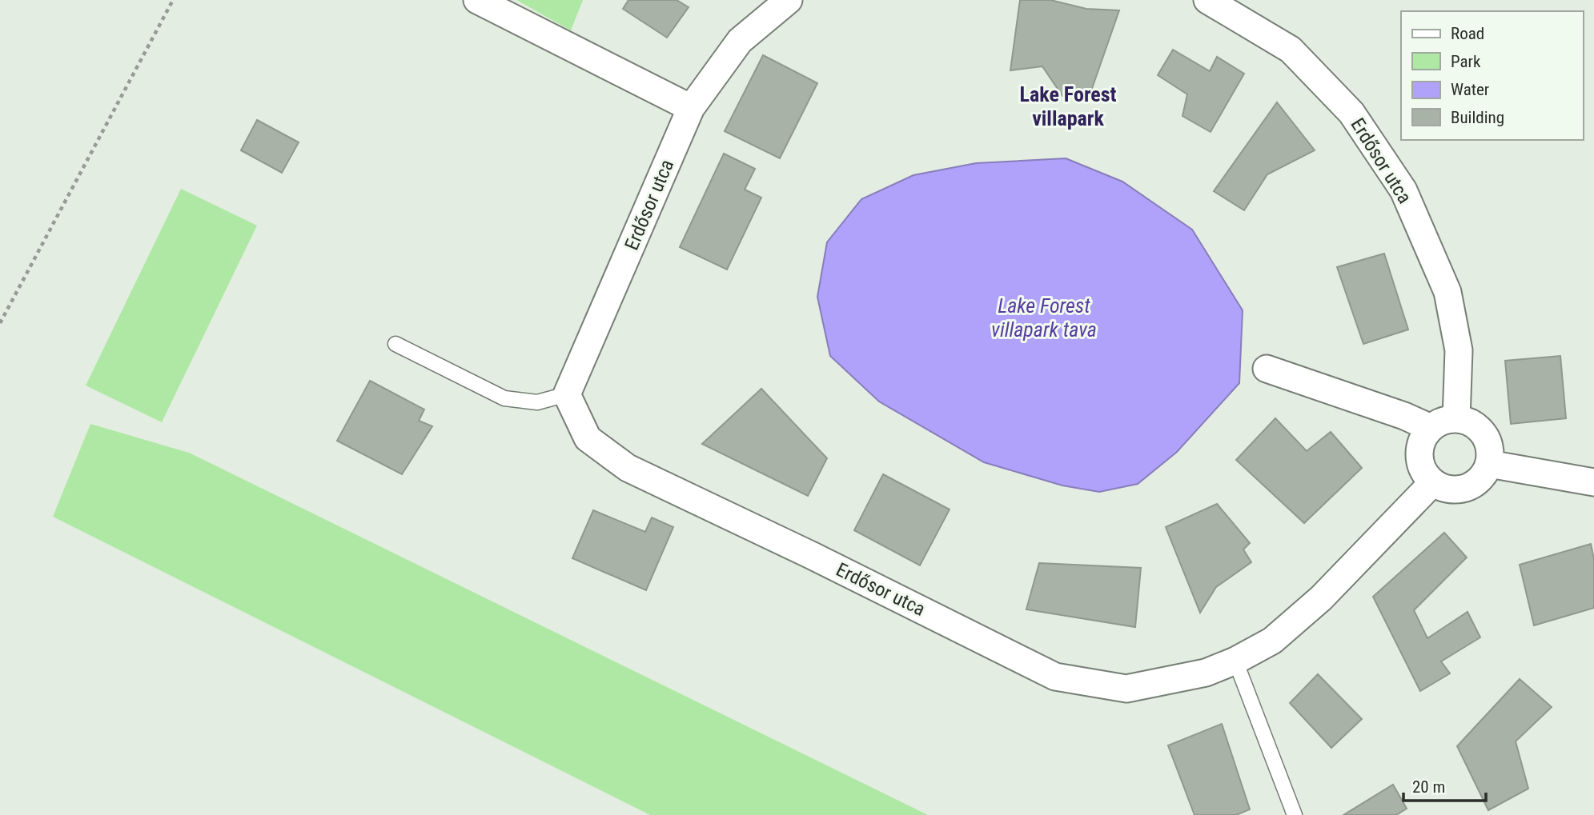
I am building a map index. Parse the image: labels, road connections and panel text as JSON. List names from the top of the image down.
{
  "streets": {
    "street": ["Erdősor utca"]
  },
  "districts": ["Lake Forest villapark"],
  "water": ["Lake Forest villapark tava"],
  "legend": [
    "Road",
    "Park",
    "Water",
    "Building"
  ],
  "scale_bar": "20 m"
}
